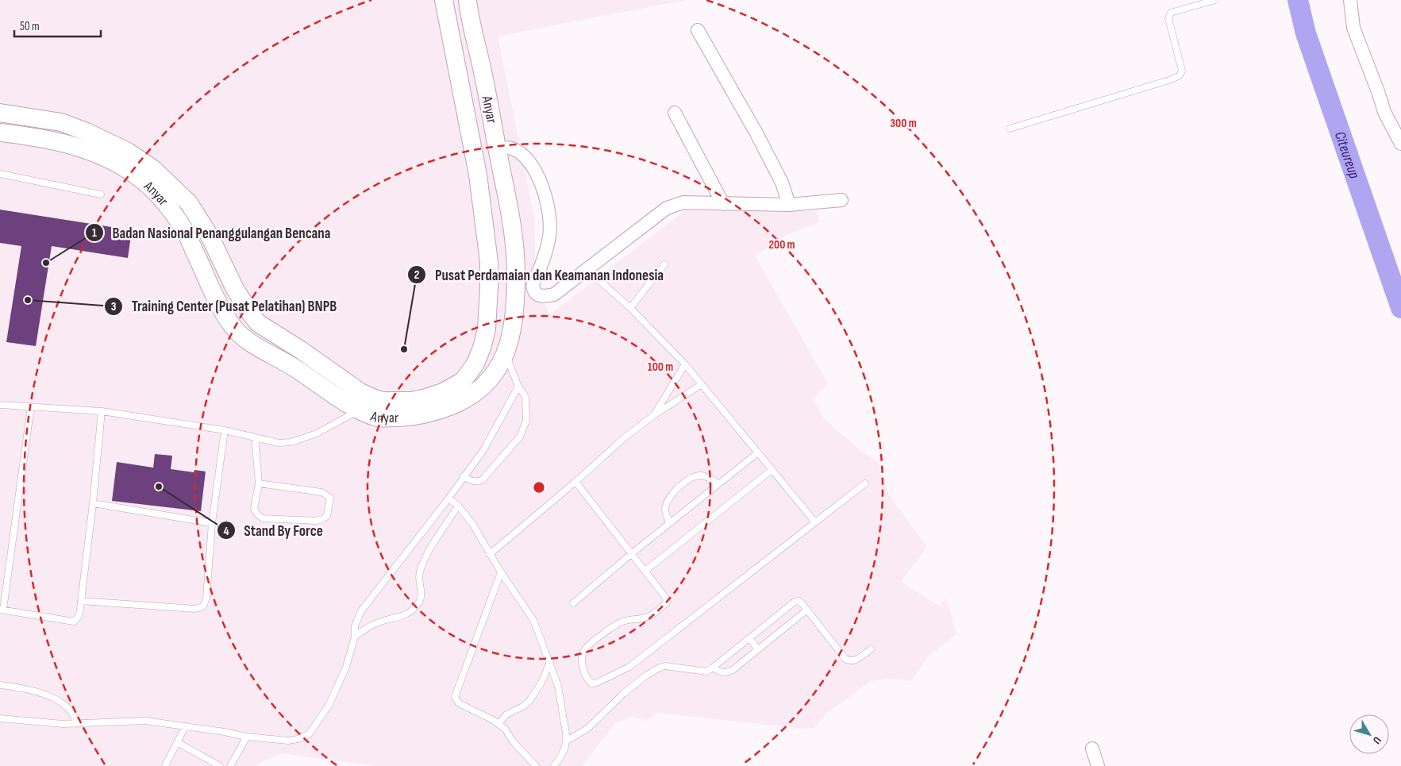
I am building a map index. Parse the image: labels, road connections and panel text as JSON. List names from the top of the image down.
{
  "streets": {
    "street": ["Anyar"]
  },
  "water": ["Citeureup"],
  "places": [
    "Badan Nasional Penanggulangan Bencana",
    "Training Center (Pusat Pelatihan) BNPB",
    "Pusat Perdamaian dan Keamanan Indonesia",
    "Stand By Force"
  ],
  "scale_bar": "50 m",
  "north": "bottom right",
  "rings": ["300 m", "200 m", "100 m"]
}
